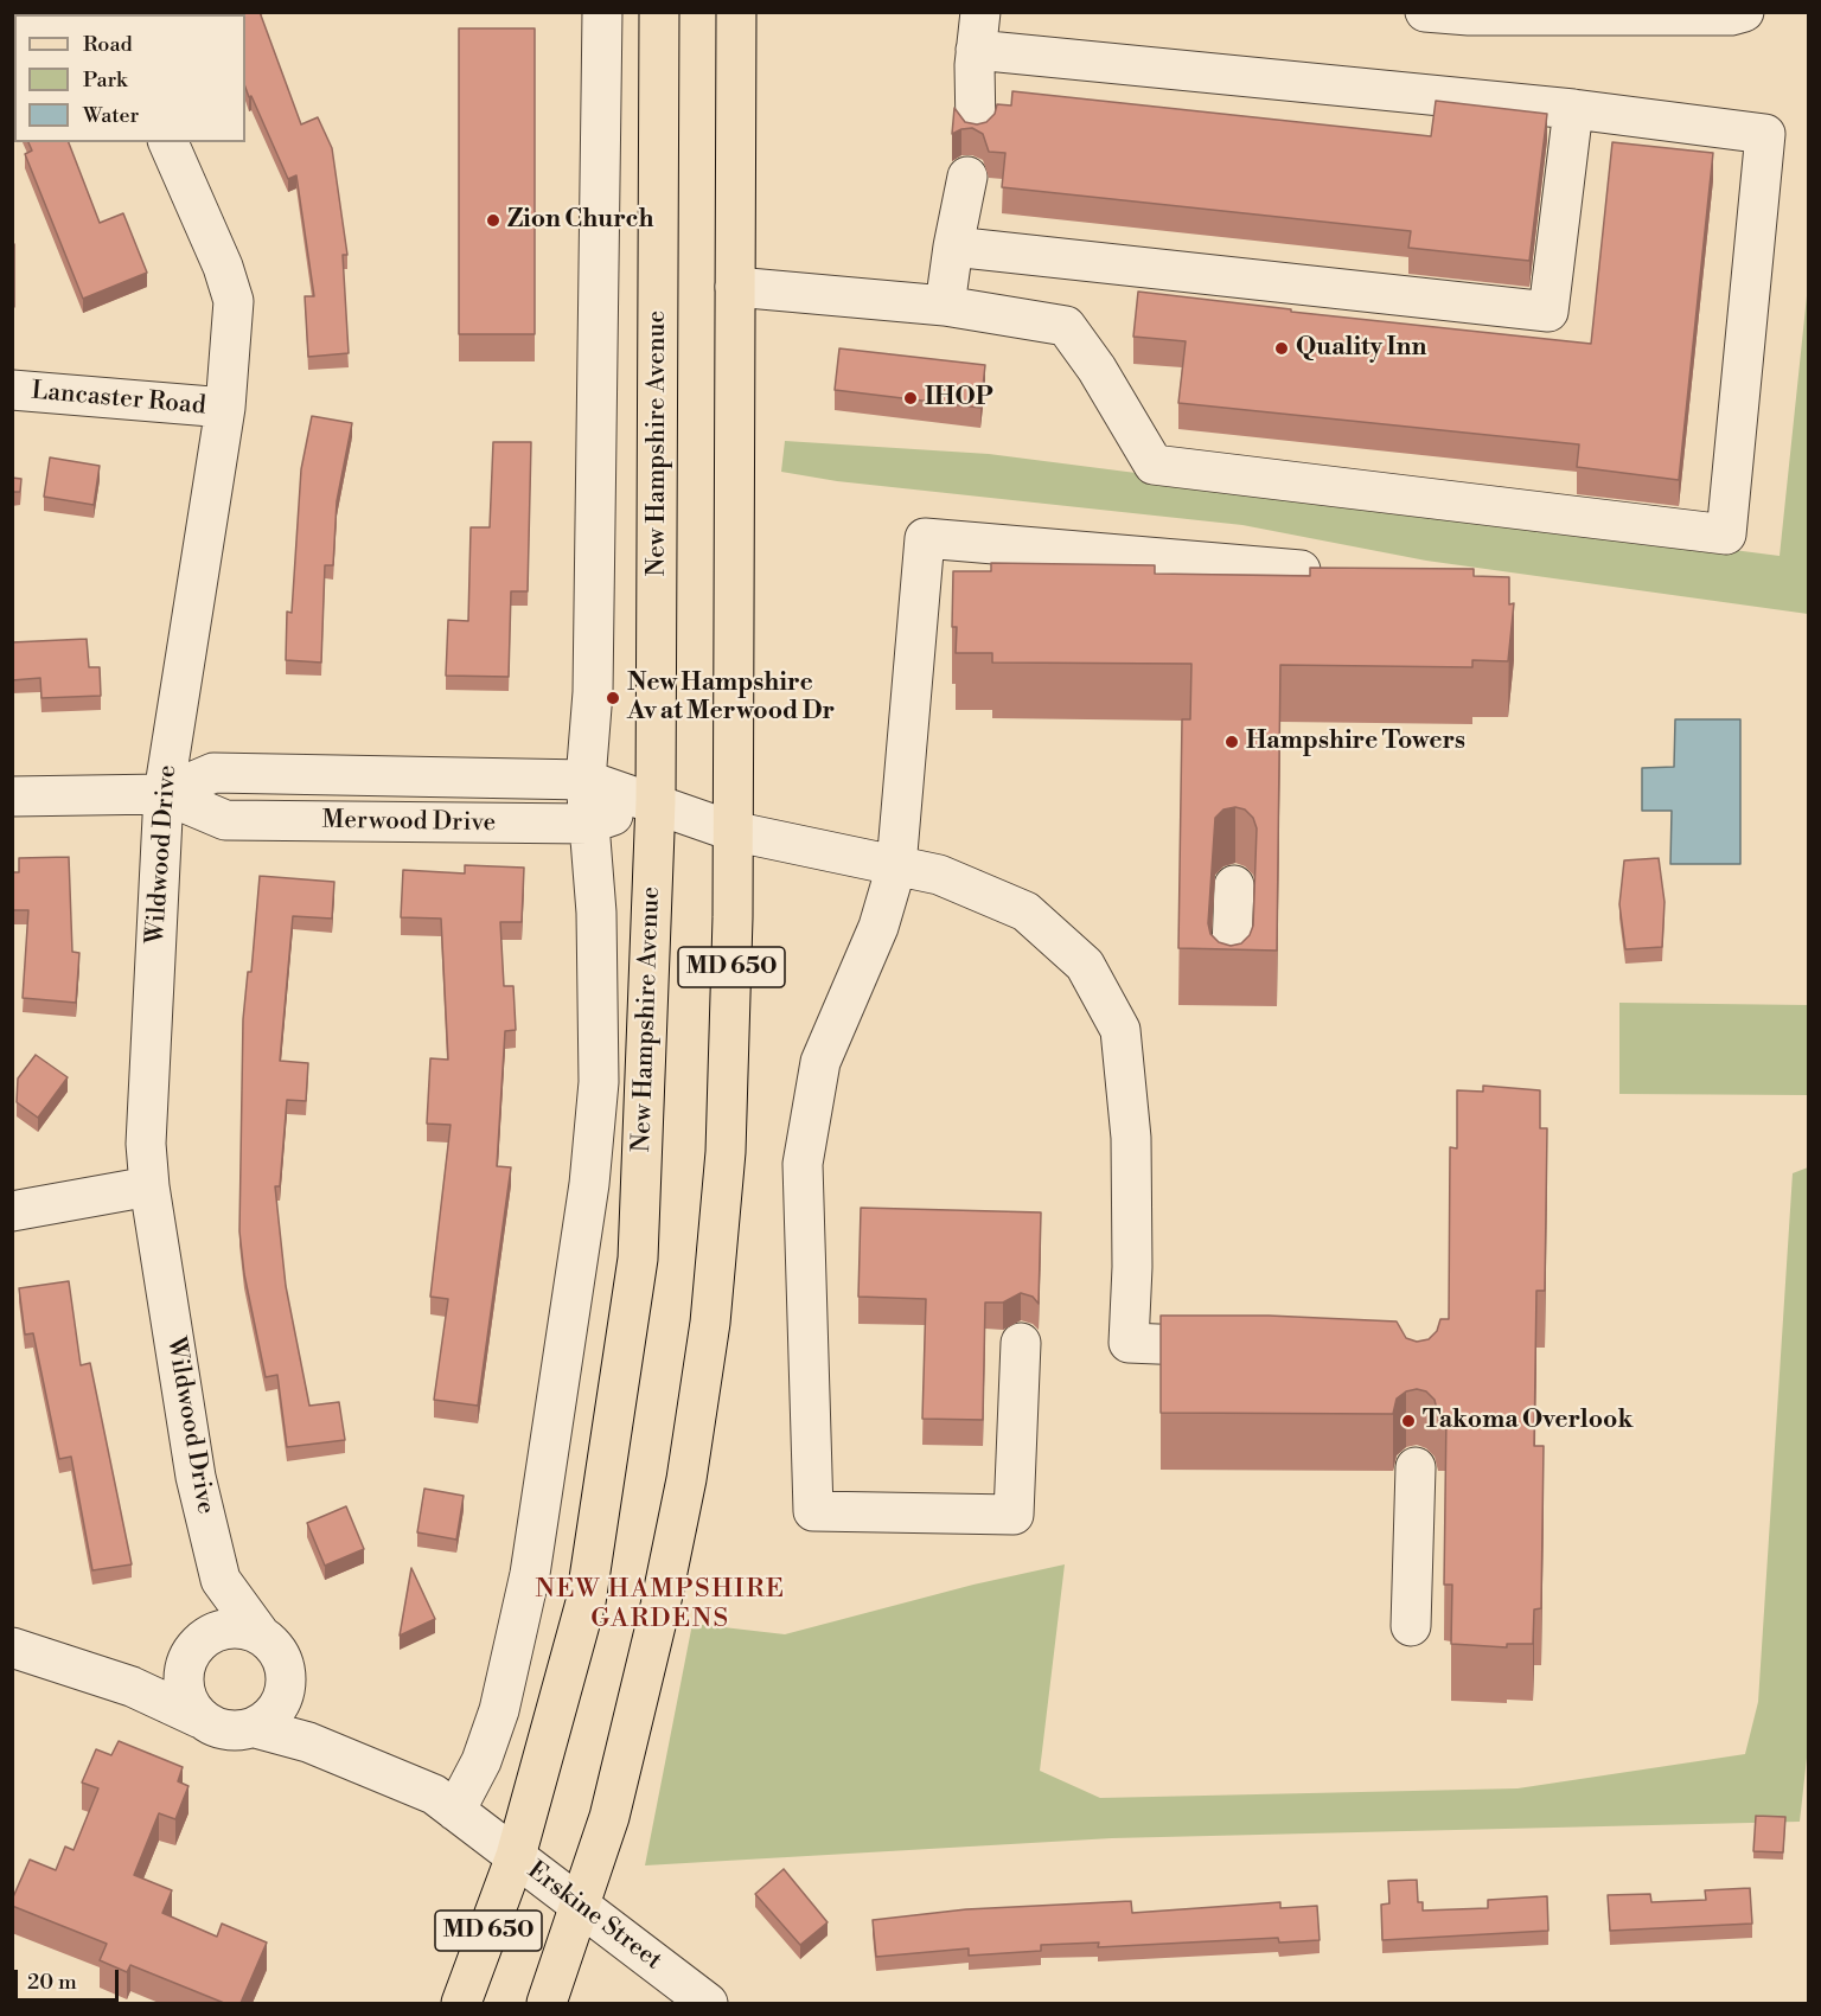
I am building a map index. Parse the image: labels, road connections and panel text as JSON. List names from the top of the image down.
{
  "streets": {
    "main road": ["New Hampshire Avenue", "MD 650"],
    "street": [
      "Lancaster Road",
      "Merwood Drive",
      "Wildwood Drive",
      "Erskine Street"
    ]
  },
  "crossings": [
    ["Lancaster Road", "Wildwood Drive"],
    ["New Hampshire Avenue", "Merwood Drive"],
    ["New Hampshire Avenue", "Erskine Street"],
    ["Merwood Drive", "Wildwood Drive"],
    ["Merwood Drive", "MD 650"],
    ["Wildwood Drive", "Erskine Street"],
    ["MD 650", "Erskine Street"]
  ],
  "districts": ["NEW HAMPSHIRE GARDENS"],
  "places": [
    "Zion Church",
    "Quality Inn",
    "IHOP",
    "New Hampshire Av at Merwood Dr",
    "Hampshire Towers",
    "Takoma Overlook"
  ],
  "legend": ["Road", "Park", "Water"],
  "scale_bar": "20 m"
}
